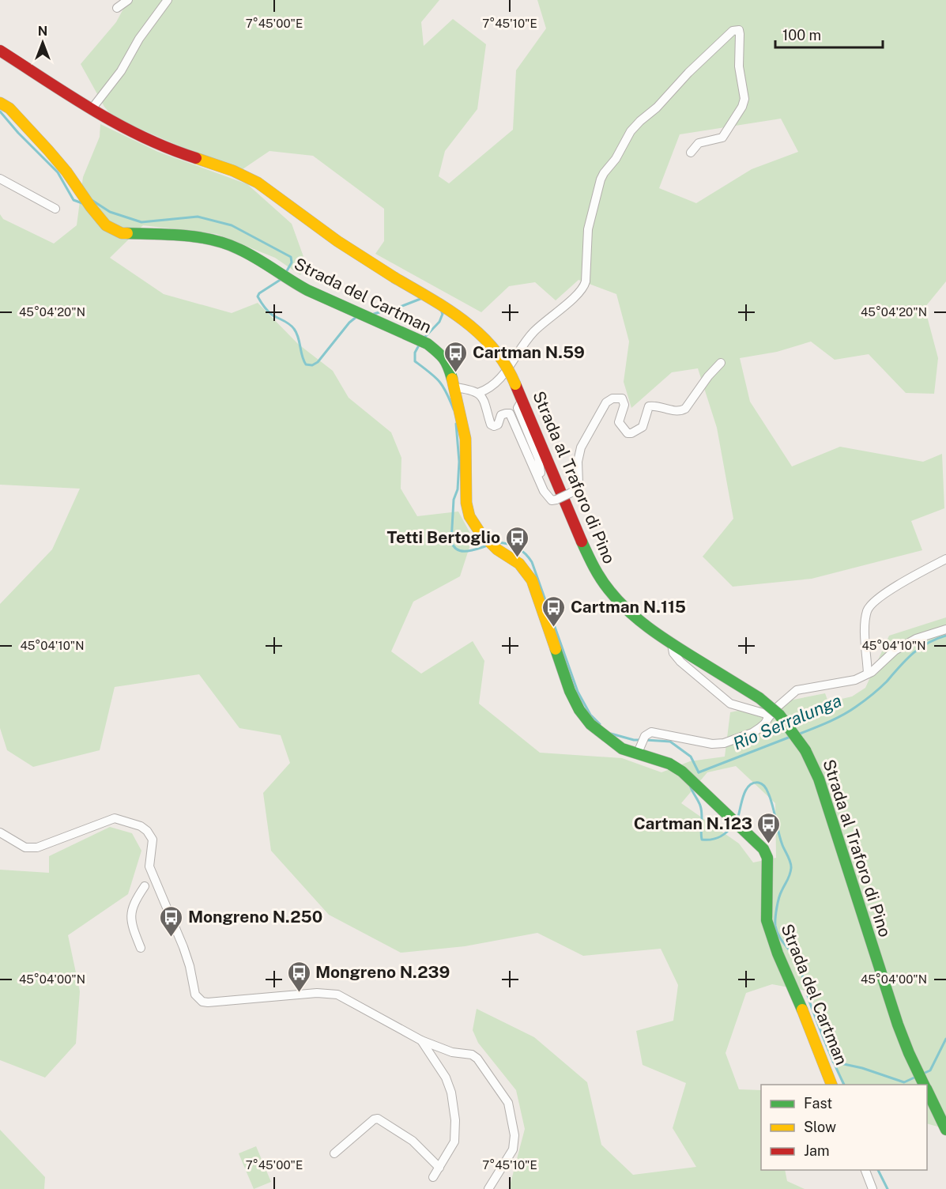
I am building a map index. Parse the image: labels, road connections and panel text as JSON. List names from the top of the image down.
{
  "streets": {
    "main road": ["Strada del Cartman", "Strada al Traforo di Pino"]
  },
  "water": ["Rio Serralunga"],
  "places": {
    "bus stop": [
      "Cartman N.59",
      "Tetti Bertoglio",
      "Cartman N.115",
      "Cartman N.123",
      "Mongreno N.250",
      "Mongreno N.239"
    ]
  },
  "legend": ["Fast", "Slow", "Jam"],
  "scale_bar": "100 m",
  "north": "top",
  "coordinates": [
    "7°45'00\"E",
    "7°45'10\"E",
    "45°04'20\"N",
    "45°04'10\"N",
    "45°04'00\"N"
  ]
}
